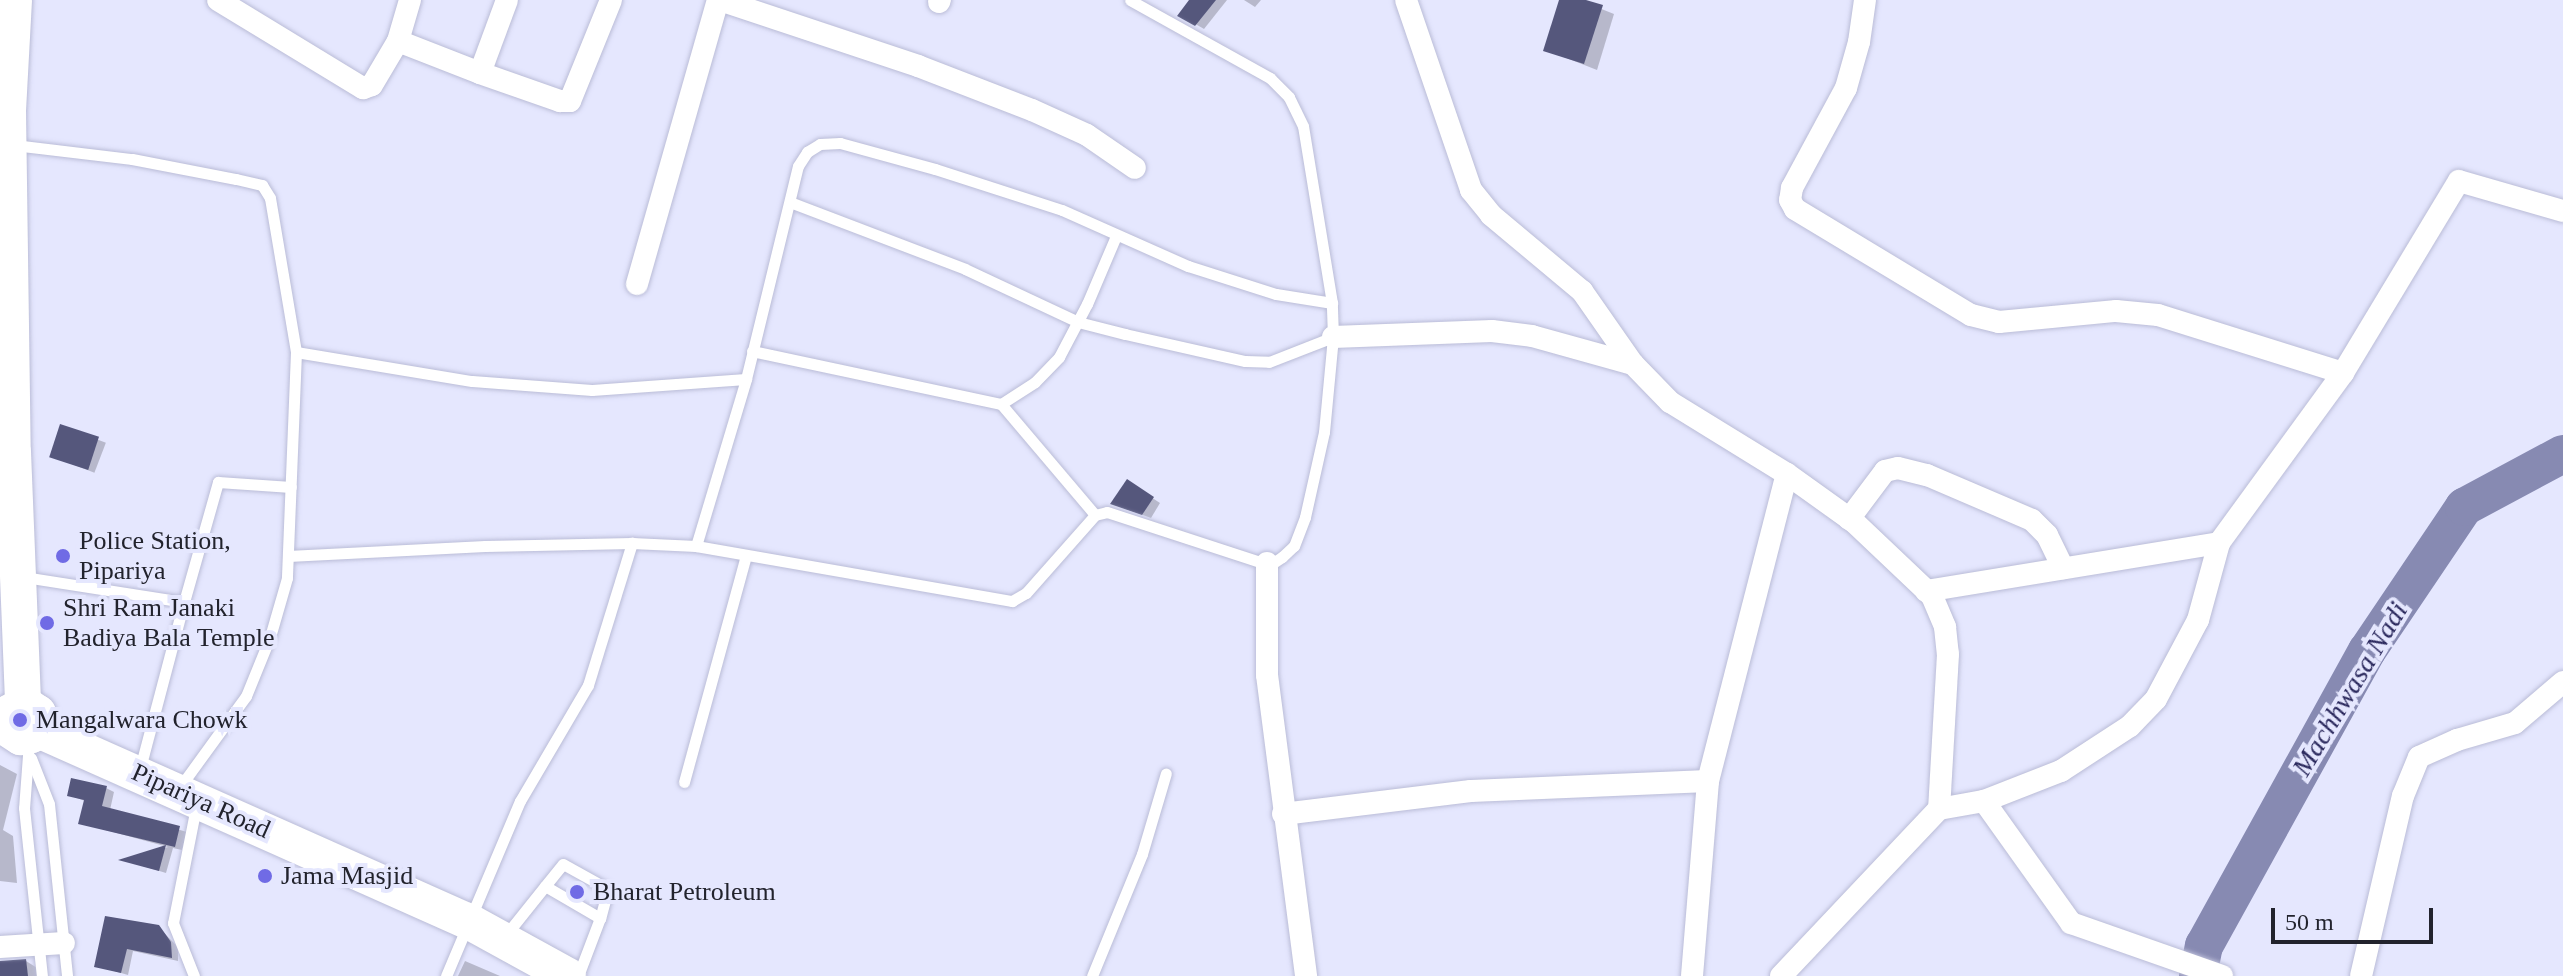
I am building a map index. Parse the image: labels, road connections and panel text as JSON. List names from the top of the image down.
{
  "streets": {
    "main road": ["Pipariya Road"]
  },
  "water": ["Machhwasa Nadi"],
  "places": [
    "Police Station, Pipariya",
    "Shri Ram Janaki Badiya Bala Temple",
    "Mangalwara Chowk",
    "Jama Masjid",
    "Bharat Petroleum"
  ],
  "scale_bar": "50 m"
}
